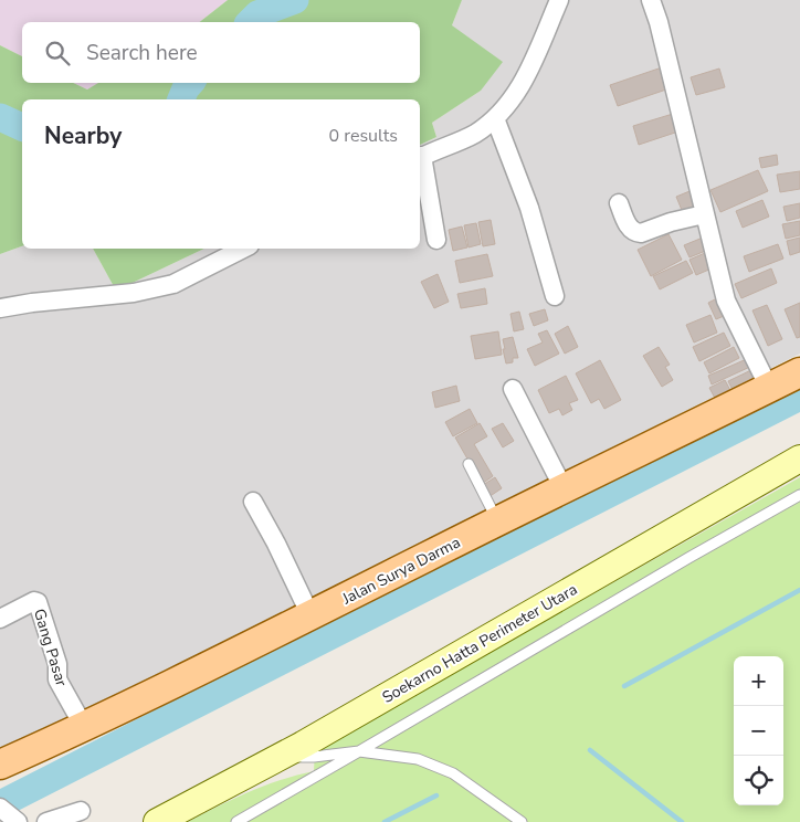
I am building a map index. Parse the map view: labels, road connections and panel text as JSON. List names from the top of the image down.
{
  "streets": {
    "main road": ["Jalan Surya Darma", "Soekarno Hatta Perimeter Utara"],
    "street": ["Gang Pasar"]
  },
  "crossings": [
    ["Jalan Surya Darma", "Gang Pasar"]
  ],
  "page": {
    "search": "Search here",
    "heading": ["Nearby", "0 results"],
    "map_buttons": ["+", "−"]
  }
}
